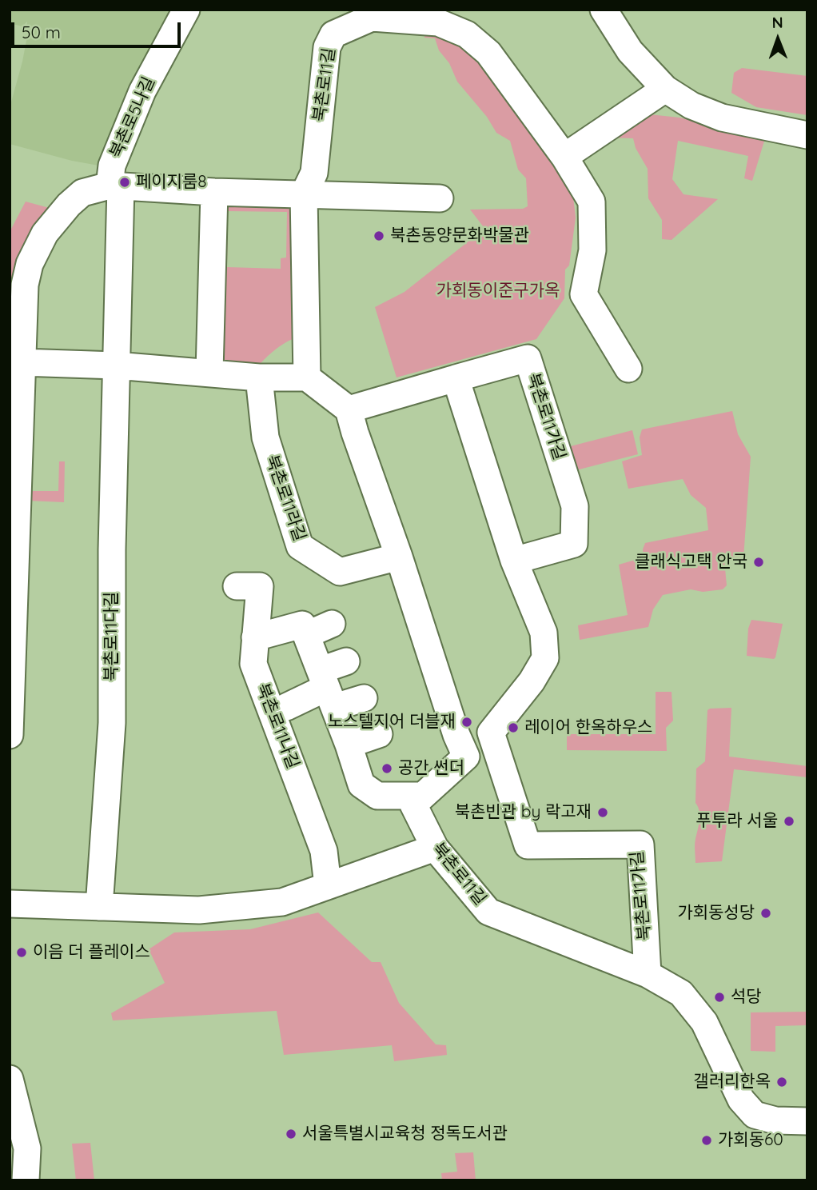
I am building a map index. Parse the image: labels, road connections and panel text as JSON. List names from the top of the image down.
{
  "streets": {
    "street": [
      "북촌로11길",
      "북촌로5나길",
      "북촌로11가길",
      "북촌로11라길",
      "북촌로11다길",
      "북촌로11나길"
    ]
  },
  "crossings": [
    ["북촌로11길", "북촌로11가길"],
    ["북촌로5나길", "북촌로11다길"]
  ],
  "parks": ["가회동이준구가옥"],
  "places": [
    "페이지룸8",
    "북촌동양문화박물관",
    "클래식고택 안국",
    "노스텔지어 더블재",
    "레이어 한옥하우스",
    "공간 썬더",
    "북촌빈관 by 락고재",
    "푸투라 서울",
    "가회동성당",
    "이음 더 플레이스",
    "석당",
    "갤러리한옥",
    "서울특별시교육청 정독도서관",
    "가회동60"
  ],
  "scale_bar": "50 m",
  "north": "top"
}
